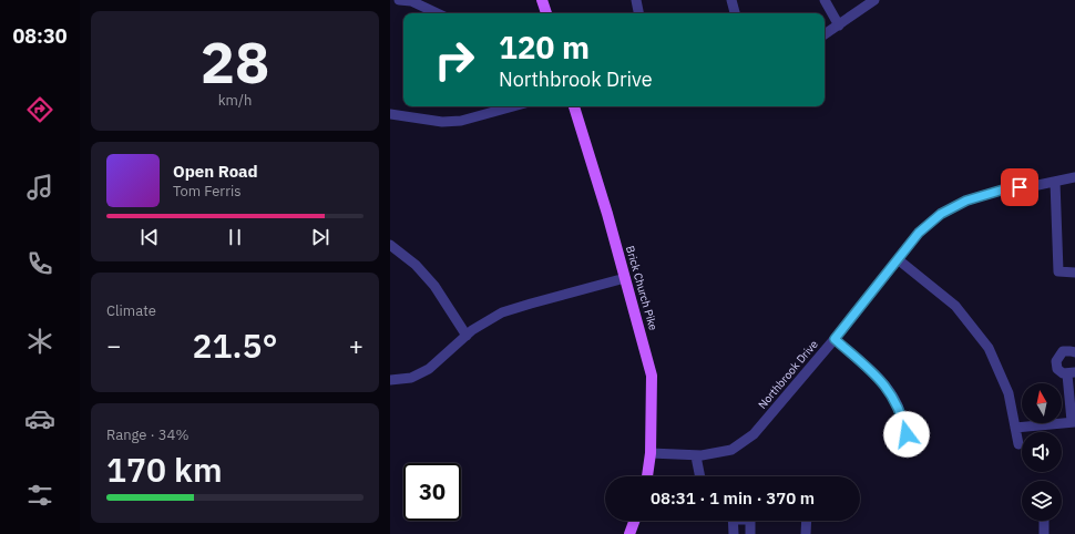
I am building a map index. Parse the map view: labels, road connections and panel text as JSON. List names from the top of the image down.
{
  "streets": {
    "main road": ["Brick Church Pike"],
    "street": ["Northbrook Drive"]
  },
  "crossings": [
    ["Brick Church Pike", "Northbrook Drive"]
  ],
  "north": "top",
  "page": {
    "tabs": "08:30",
    "tile": [
      ["28", "km/h"],
      "Climate",
      ["Range · 34%", "170 km"]
    ],
    "turn": ["120 m", "Northbrook Drive"],
    "song": ["Open Road", "Tom Ferris"],
    "heat": ["−", "21.5°", "+"],
    "limit": "30",
    "trip": "08:31 · 1 min · 370 m"
  }
}
